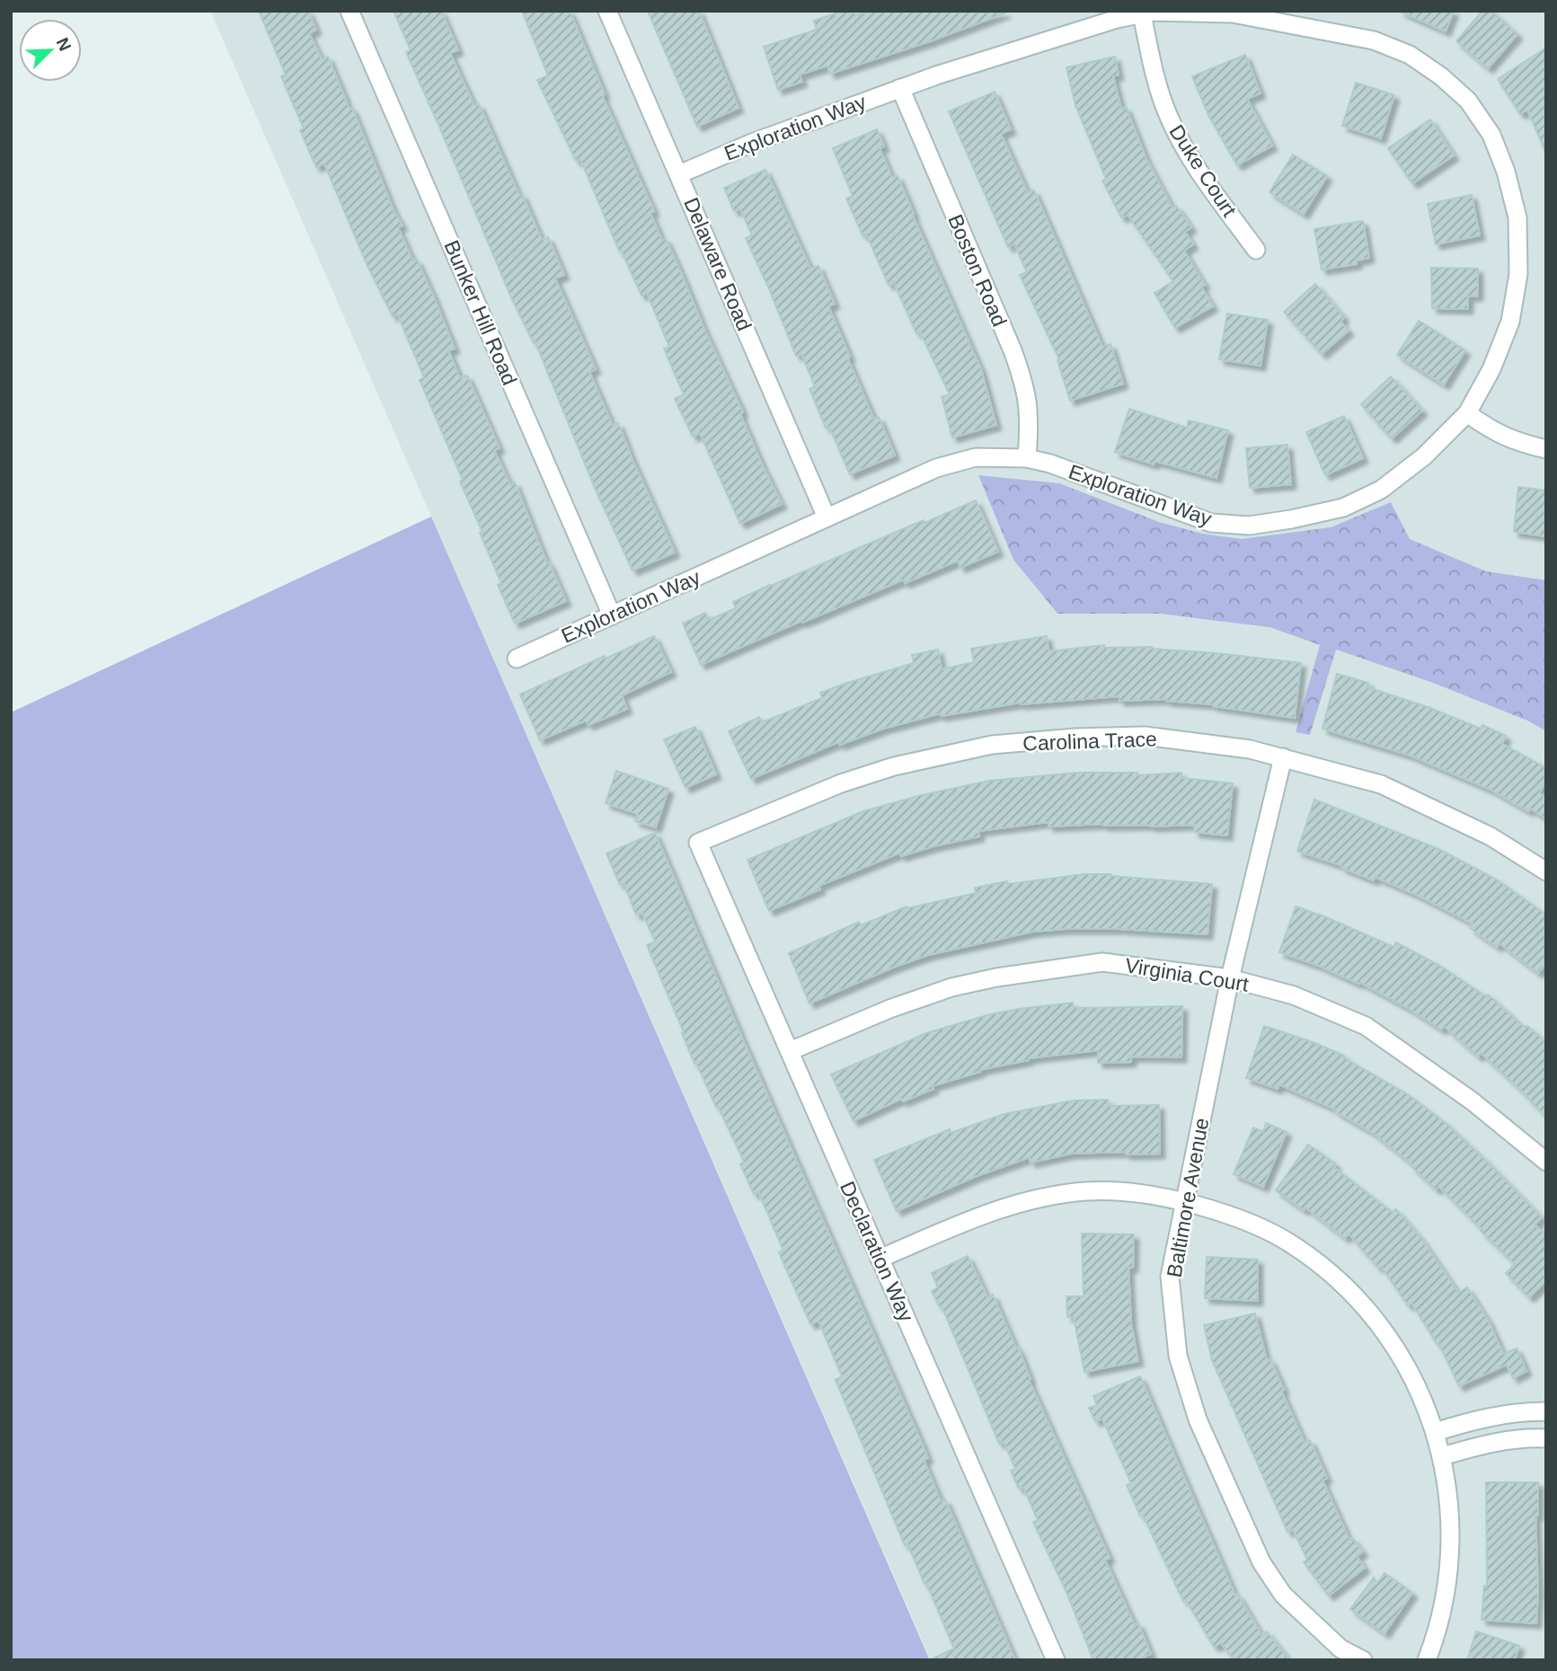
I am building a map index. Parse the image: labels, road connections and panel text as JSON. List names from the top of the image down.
{
  "streets": {
    "street": [
      "Exploration Way",
      "Duke Court",
      "Delaware Road",
      "Boston Road",
      "Bunker Hill Road",
      "Carolina Trace",
      "Virginia Court",
      "Baltimore Avenue",
      "Declaration Way"
    ]
  },
  "crossings": [
    ["Exploration Way", "Duke Court"],
    ["Exploration Way", "Delaware Road"],
    ["Exploration Way", "Boston Road"],
    ["Exploration Way", "Bunker Hill Road"],
    ["Carolina Trace", "Baltimore Avenue"],
    ["Carolina Trace", "Declaration Way"],
    ["Virginia Court", "Baltimore Avenue"],
    ["Virginia Court", "Declaration Way"]
  ],
  "north": "top right"
}
